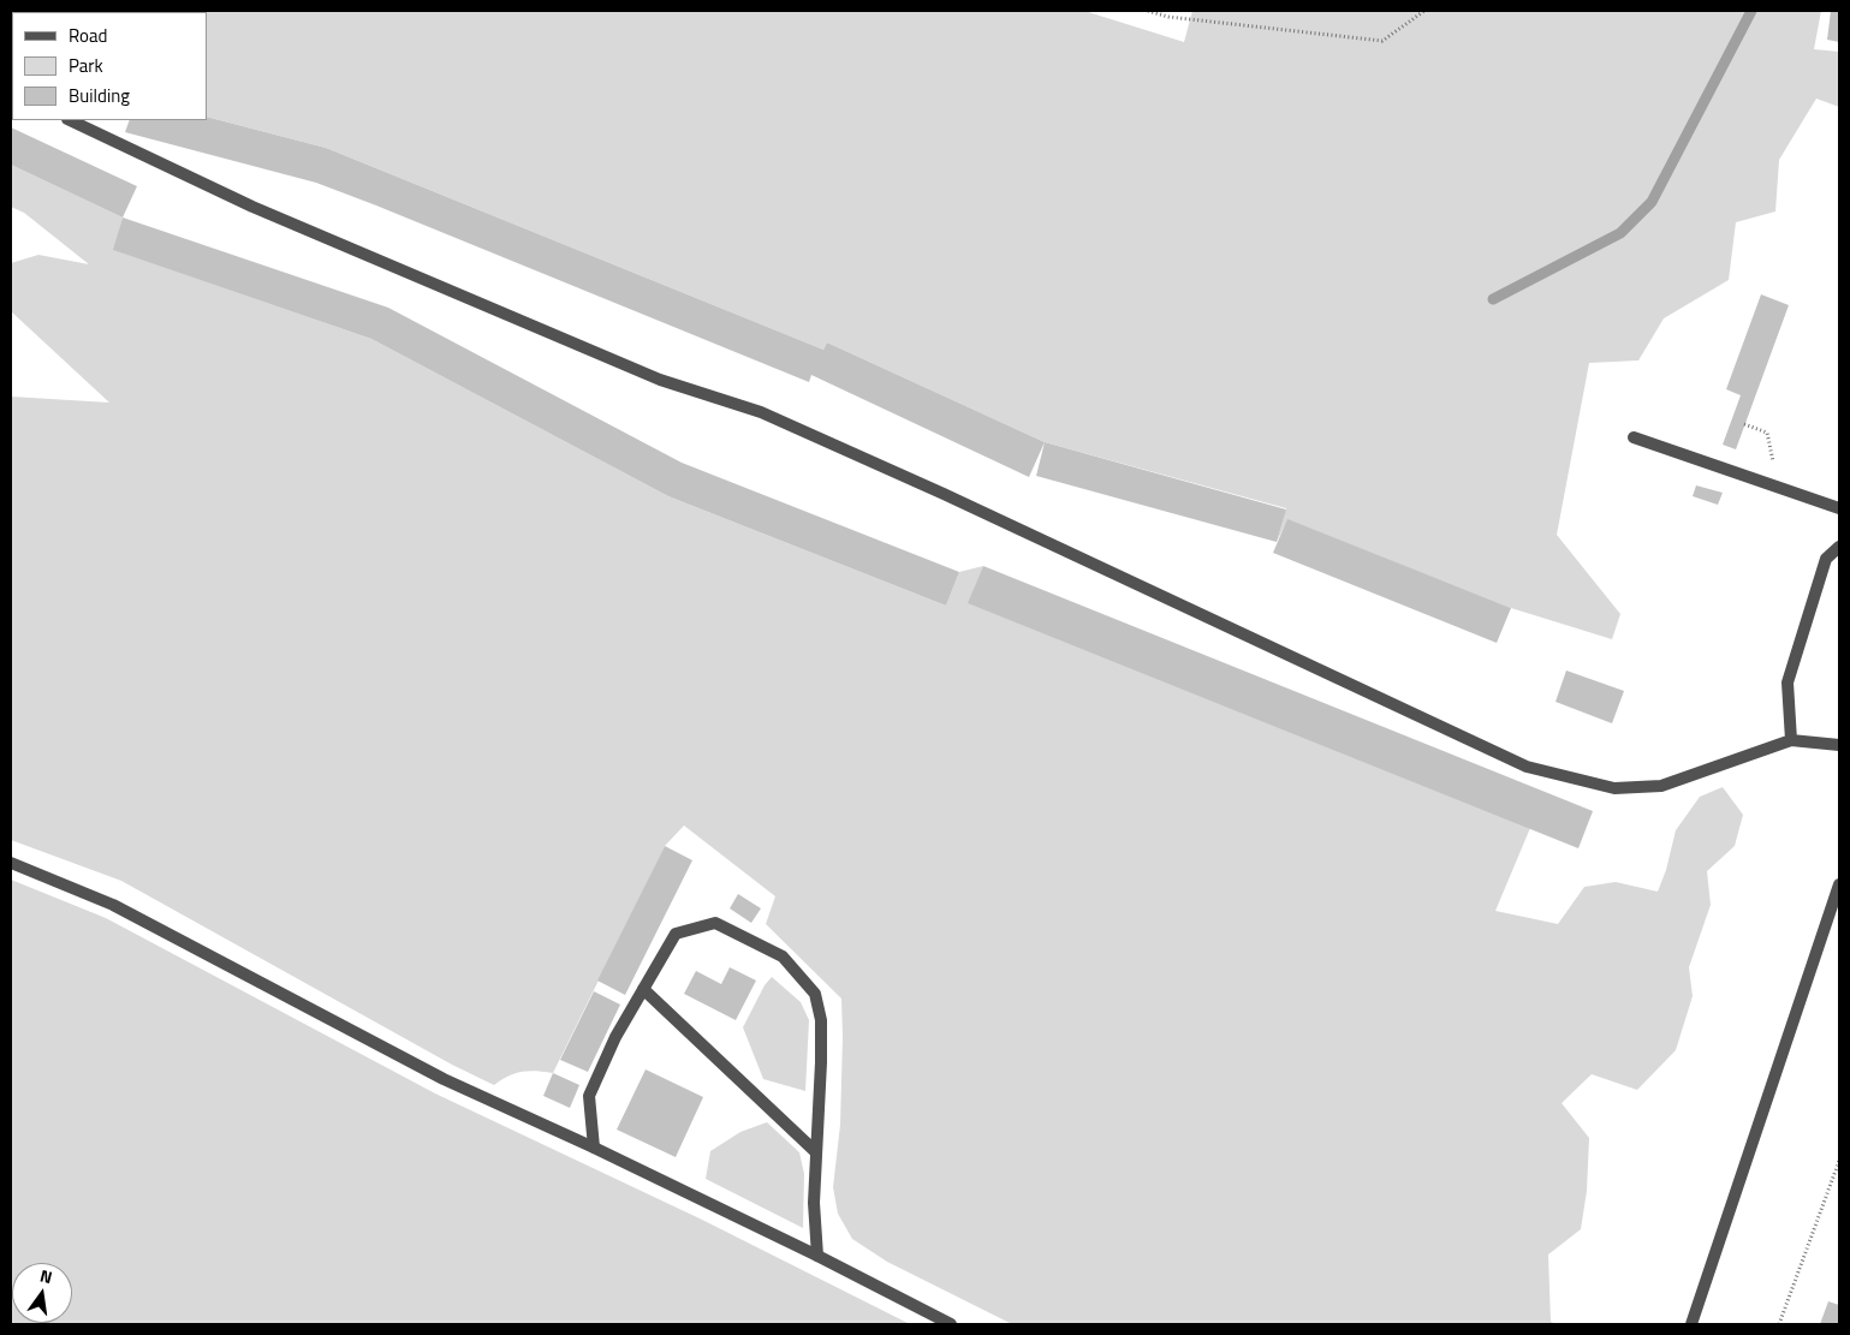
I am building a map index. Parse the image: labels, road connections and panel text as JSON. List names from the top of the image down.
{
  "legend": ["Road", "Park", "Building"],
  "north": "top"
}
